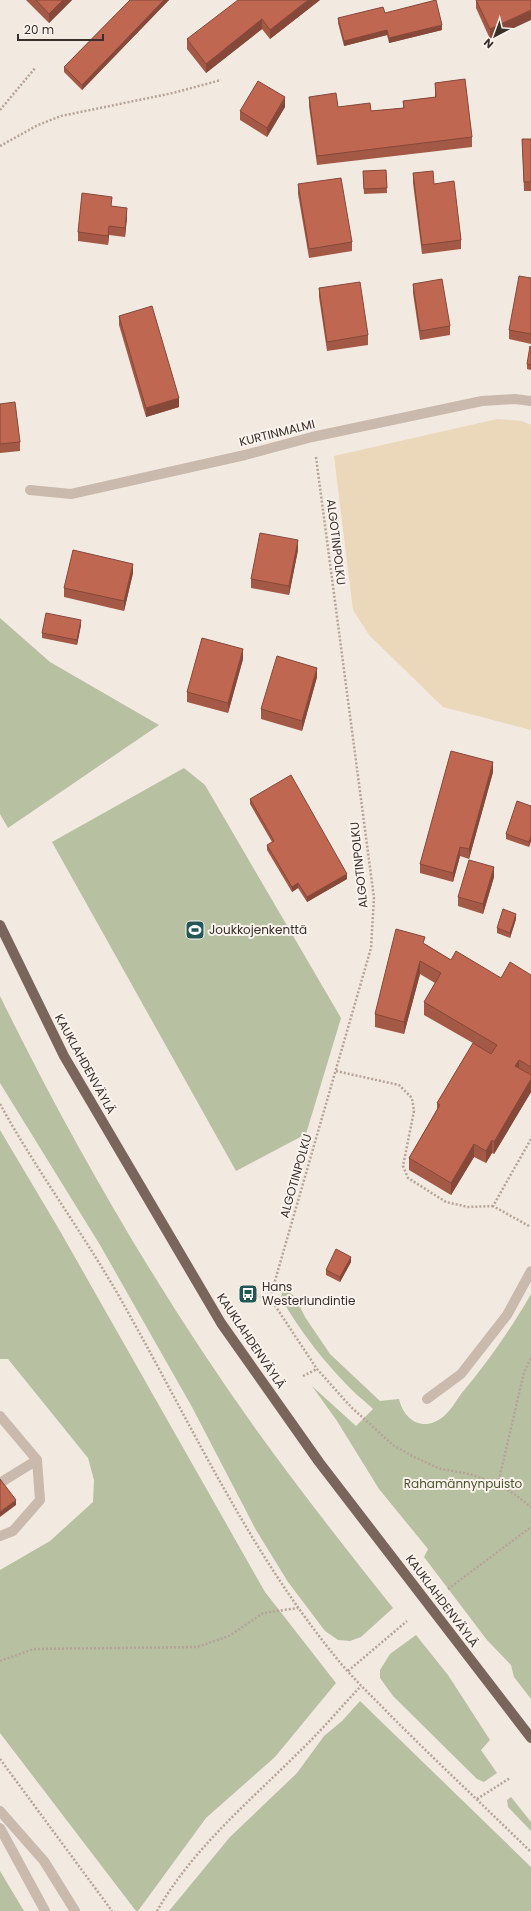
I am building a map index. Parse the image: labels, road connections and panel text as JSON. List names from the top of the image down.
{
  "streets": {
    "main road": ["KAUKLAHDENVÄYLÄ"],
    "street": ["KURTINMALMI"],
    "path": ["ALGOTINPOLKU"]
  },
  "parks": ["Rahamännynpuisto"],
  "places": {
    "sports": ["Joukkojenkenttä"],
    "bus stop": ["Hans Westerlundintie"]
  },
  "scale_bar": "20 m",
  "north": "bottom left"
}
